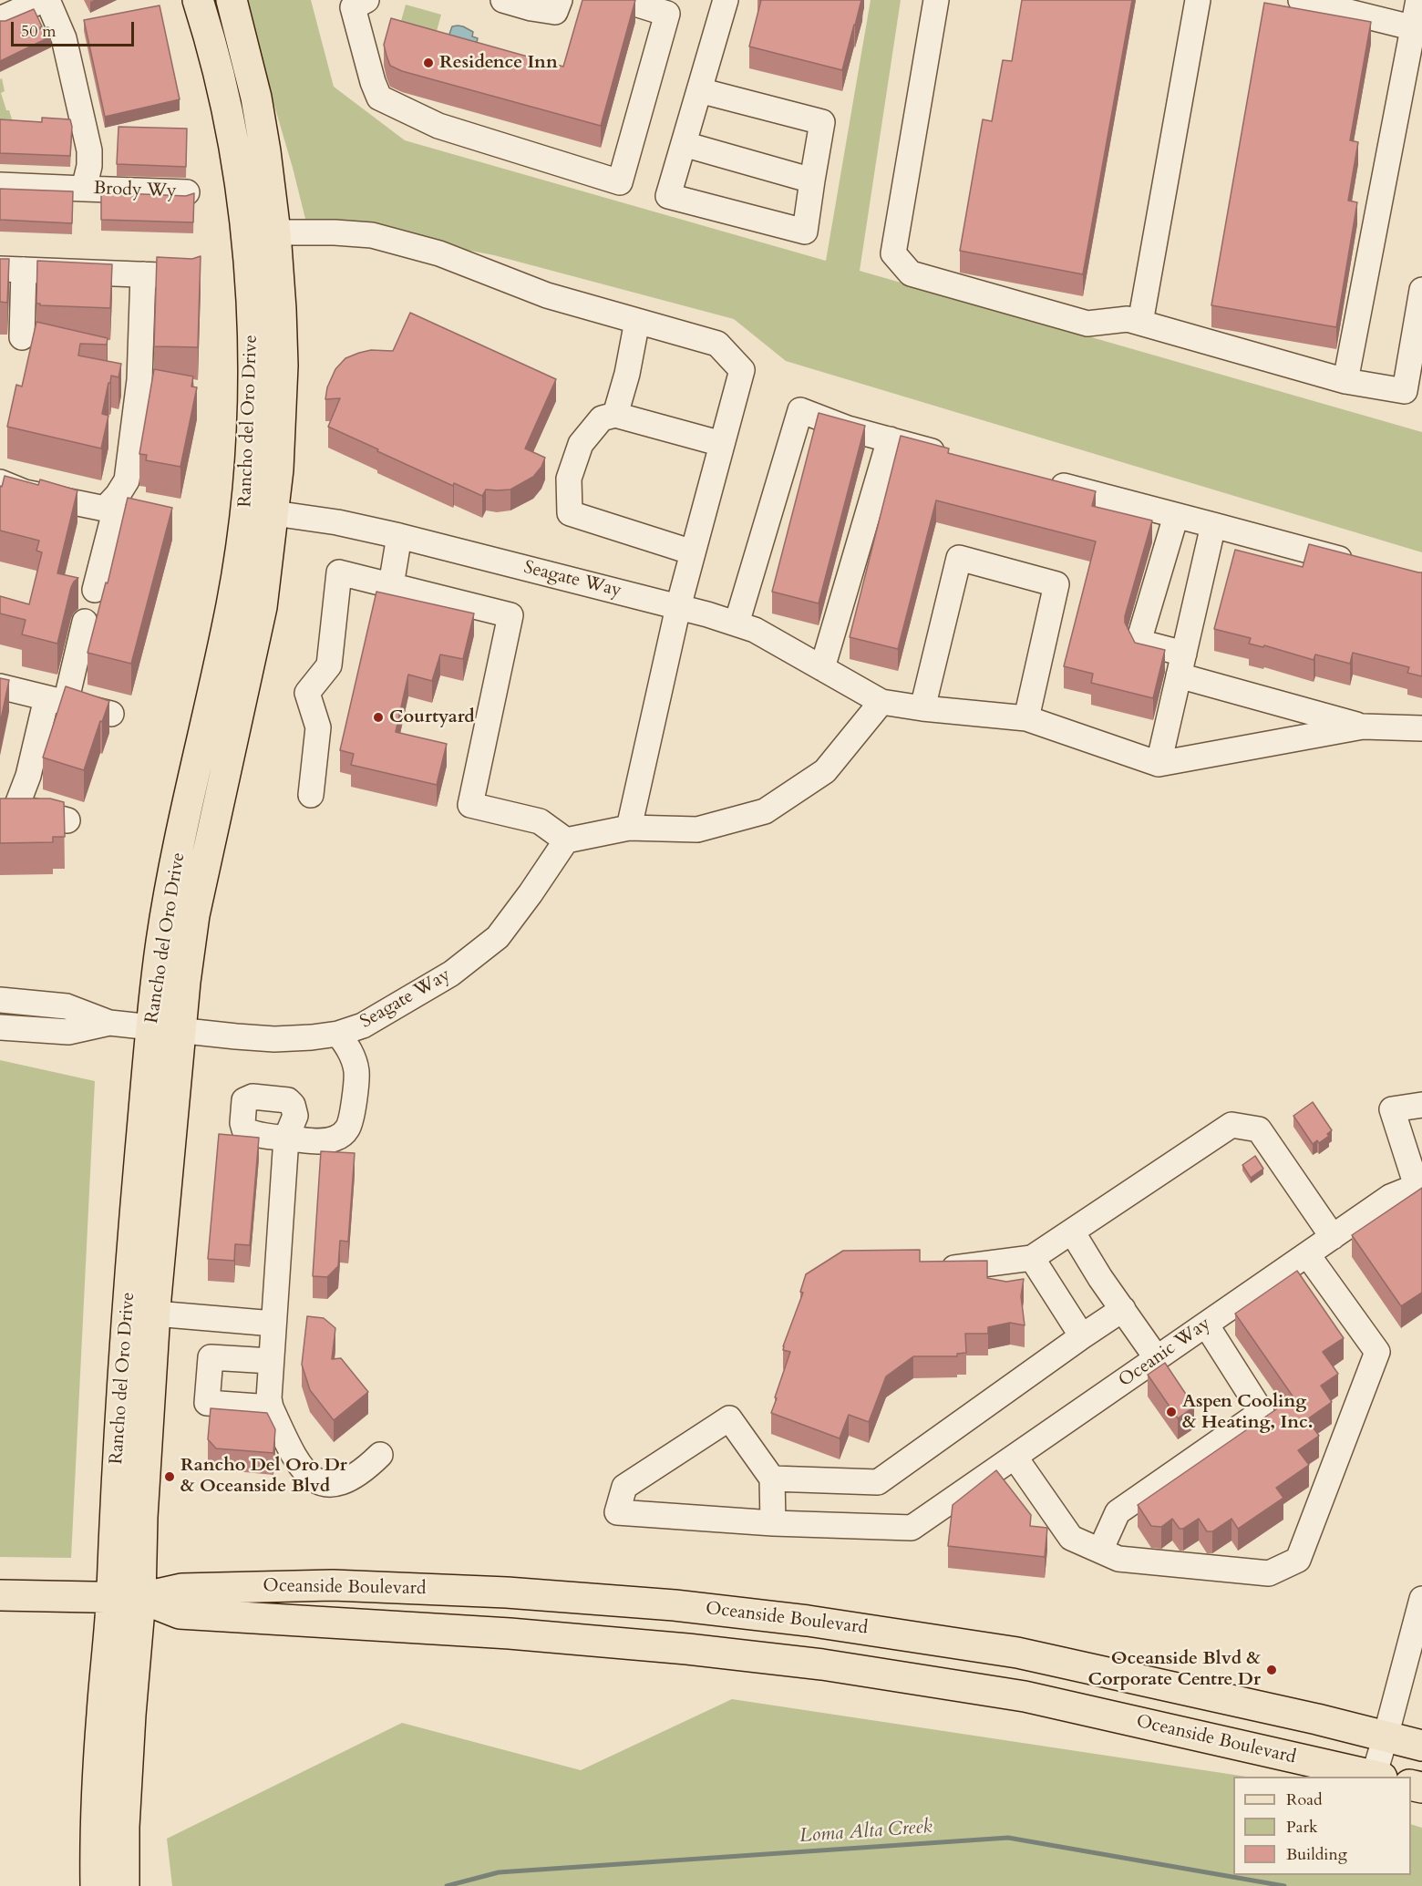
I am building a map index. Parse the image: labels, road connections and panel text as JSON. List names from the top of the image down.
{
  "streets": {
    "main road": ["Rancho del Oro Drive", "Oceanside Boulevard"],
    "street": ["Brody Wy", "Seagate Way", "Oceanic Way"]
  },
  "crossings": [
    ["Rancho del Oro Drive", "Seagate Way"],
    ["Rancho del Oro Drive", "Oceanside Boulevard"]
  ],
  "water": ["Loma Alta Creek"],
  "places": [
    "Residence Inn",
    "Courtyard",
    "Aspen Cooling & Heating, Inc.",
    "Rancho Del Oro Dr & Oceanside Blvd",
    "Oceanside Blvd & Corporate Centre Dr"
  ],
  "legend": ["Road", "Park", "Building"],
  "scale_bar": "50 m"
}
